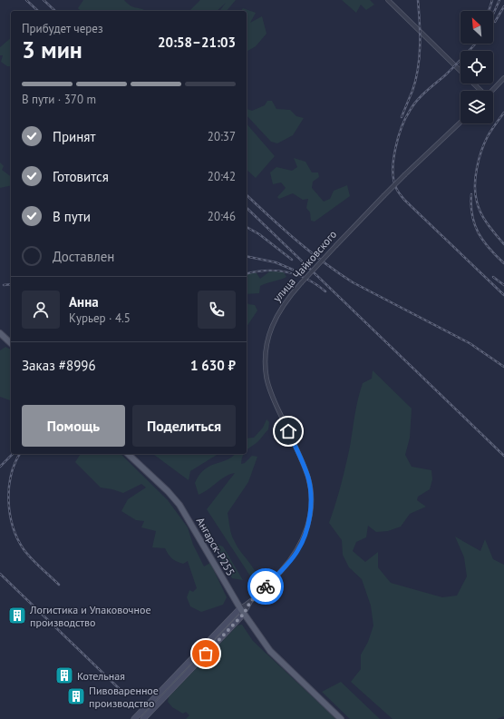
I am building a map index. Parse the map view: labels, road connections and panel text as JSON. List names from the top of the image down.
{
  "streets": {
    "main road": ["улица Чайковского", "Ангарск-Р255"]
  },
  "crossings": [
    ["улица Чайковского", "Ангарск-Р255"]
  ],
  "places": {
    "building": ["Логистика и Упаковочное производство", "Котельная", "Пивоваренное производство"]
  },
  "north": "top left",
  "page": {
    "heading": ["3 мин", "Прибудет через", "20:58–21:03"],
    "panel": [
      "Анна",
      "Курьер · 4.5",
      "Заказ #8996",
      "1 630 ₽"
    ],
    "bar": "В пути · 370 m",
    "list": [
      ["Принят", "20:37"],
      ["Готовится", "20:42"],
      ["В пути", "20:46"],
      "Доставлен"
    ],
    "buttons": ["Помощь", "Поделиться"]
  }
}
